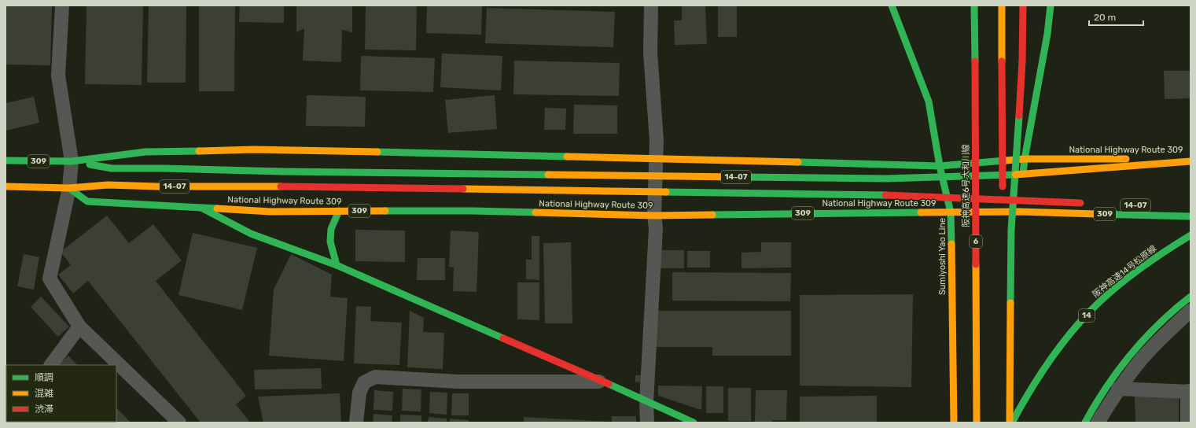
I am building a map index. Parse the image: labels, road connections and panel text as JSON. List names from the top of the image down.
{
  "streets": {
    "main road": [
      "National Highway Route 309",
      "309",
      "14-07",
      "阪神高速6号大和川線",
      "6",
      "Sumiyoshi Yao Line",
      "阪神高速14号松原線",
      "14"
    ]
  },
  "crossings": [
    ["National Highway Route 309", "14-07"],
    ["National Highway Route 309", "Sumiyoshi Yao Line"]
  ],
  "legend": ["順調", "混雑", "渋滞"],
  "scale_bar": "20 m"
}
